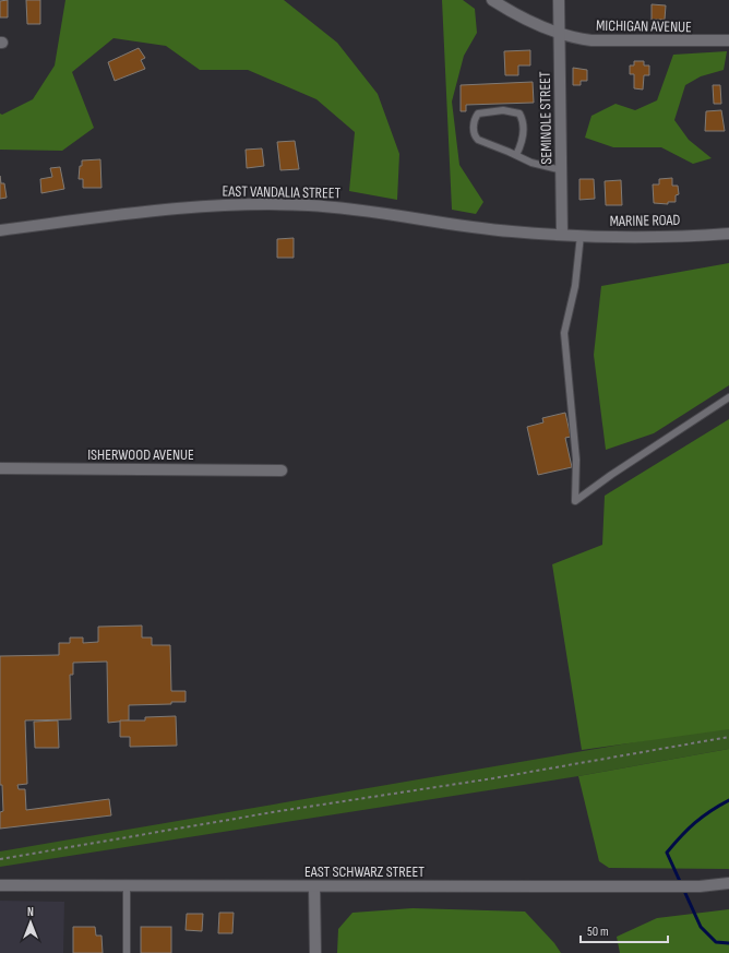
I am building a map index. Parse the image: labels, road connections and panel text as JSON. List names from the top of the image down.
{
  "streets": {
    "street": [
      "MICHIGAN AVENUE",
      "SEMINOLE STREET",
      "EAST VANDALIA STREET",
      "MARINE ROAD",
      "ISHERWOOD AVENUE",
      "EAST SCHWARZ STREET"
    ]
  },
  "crossings": [
    ["MICHIGAN AVENUE", "SEMINOLE STREET"],
    ["SEMINOLE STREET", "EAST VANDALIA STREET"],
    ["SEMINOLE STREET", "MARINE ROAD"],
    ["EAST VANDALIA STREET", "MARINE ROAD"]
  ],
  "scale_bar": "50 m",
  "north": "top"
}
